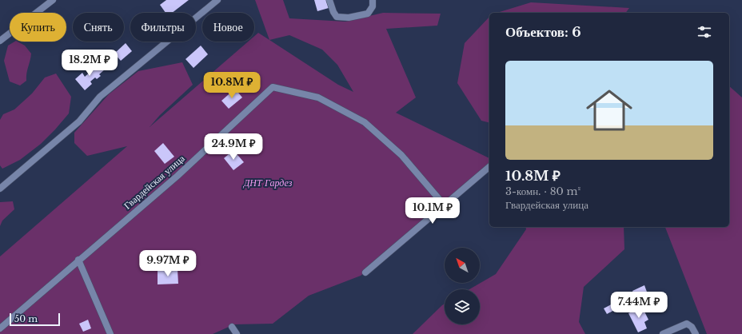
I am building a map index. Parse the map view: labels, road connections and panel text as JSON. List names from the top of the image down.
{
  "streets": {
    "street": ["Гвардейская улица"]
  },
  "parks": ["ДНТ Гардез"],
  "scale_bar": "50 m",
  "north": "top left",
  "page": {
    "chip": [
      "Купить",
      "Снять",
      "Фильтры",
      "Новое"
    ],
    "heading": "Объектов: 6",
    "price": [
      "18.2M ₽",
      "10.8M ₽",
      "24.9M ₽",
      "10.1M ₽",
      "9.97M ₽",
      "7.44M ₽"
    ],
    "list": [
      {
        "name": "10.8M ₽",
        "note": "3-комн. · 80 m² · Гвардейская улица"
      }
    ],
    "scale": "50 m"
  }
}
